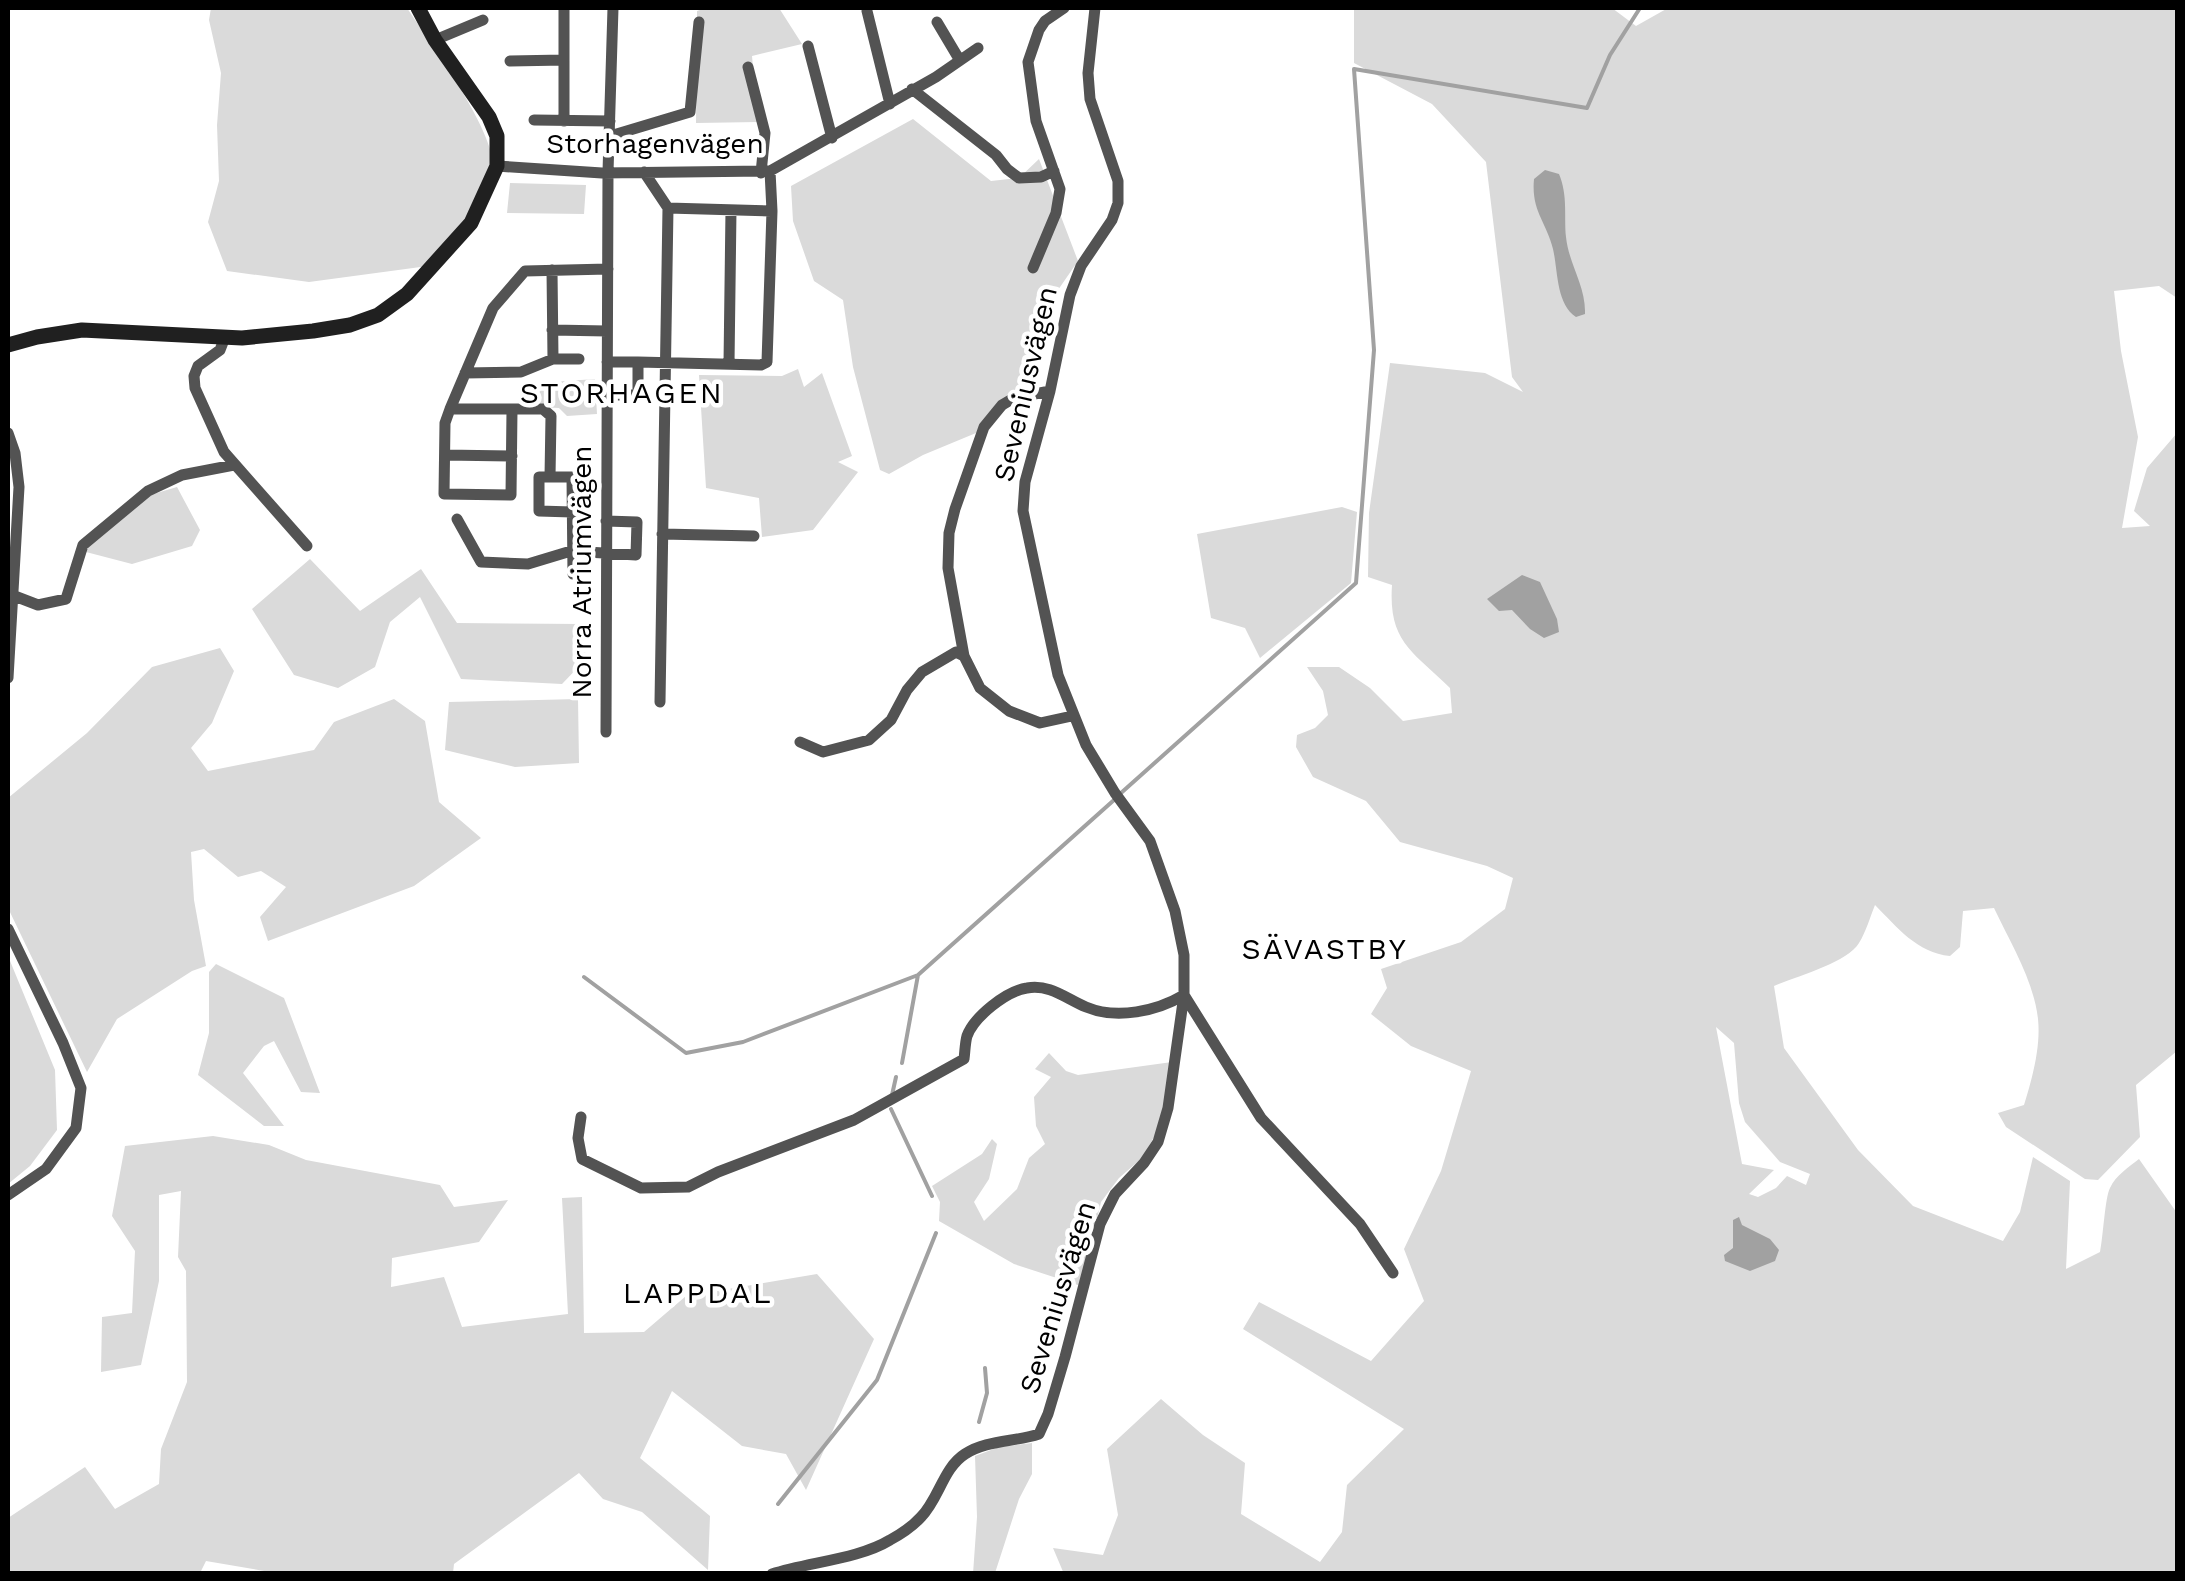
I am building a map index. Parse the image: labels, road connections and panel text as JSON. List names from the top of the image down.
{
  "streets": {
    "street": ["Storhagenvägen", "Seveniusvägen", "Norra Atriumvägen"]
  },
  "crossings": [
    ["Storhagenvägen", "Norra Atriumvägen"]
  ],
  "districts": ["STORHAGEN", "SÄVASTBY", "LAPPDAL"]
}
